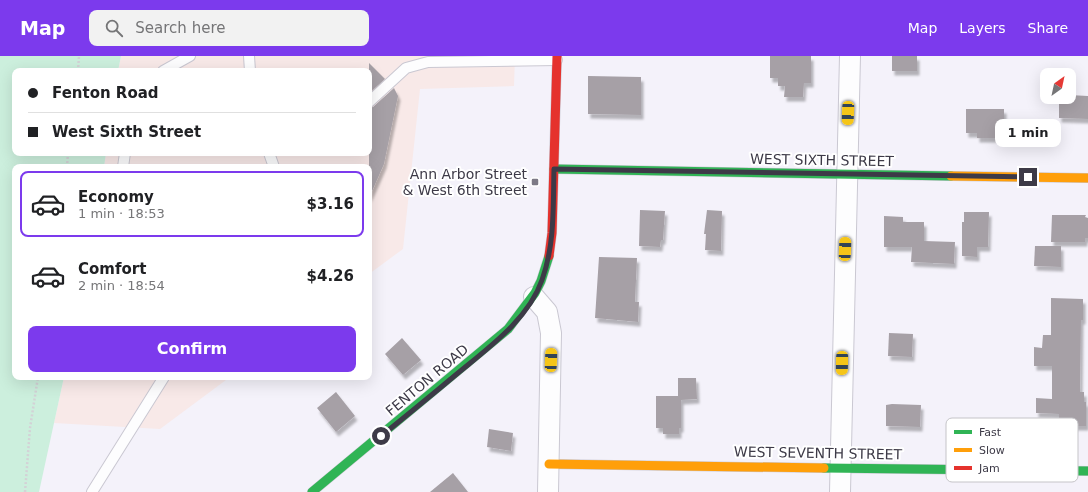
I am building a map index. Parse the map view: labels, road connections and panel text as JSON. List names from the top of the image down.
{
  "streets": {
    "street": ["WEST SIXTH STREET", "FENTON ROAD", "WEST SEVENTH STREET"]
  },
  "crossings": [
    ["WEST SIXTH STREET", "FENTON ROAD"]
  ],
  "places": {
    "transit": ["Ann Arbor Street & West 6th Street"]
  },
  "legend": ["Fast", "Slow", "Jam"],
  "north": "top right",
  "page": {
    "header": "Map",
    "search": "Search here",
    "nav": ["Map", "Layers", "Share"],
    "banner": ["Fenton Road", "West Sixth Street"],
    "bubble": "1 min",
    "list": [
      {
        "name": "Economy",
        "note": "1 min · 18:53",
        "value": "$3.16"
      },
      {
        "name": "Comfort",
        "note": "2 min · 18:54",
        "value": "$4.26"
      }
    ],
    "buttons": "Confirm"
  }
}
